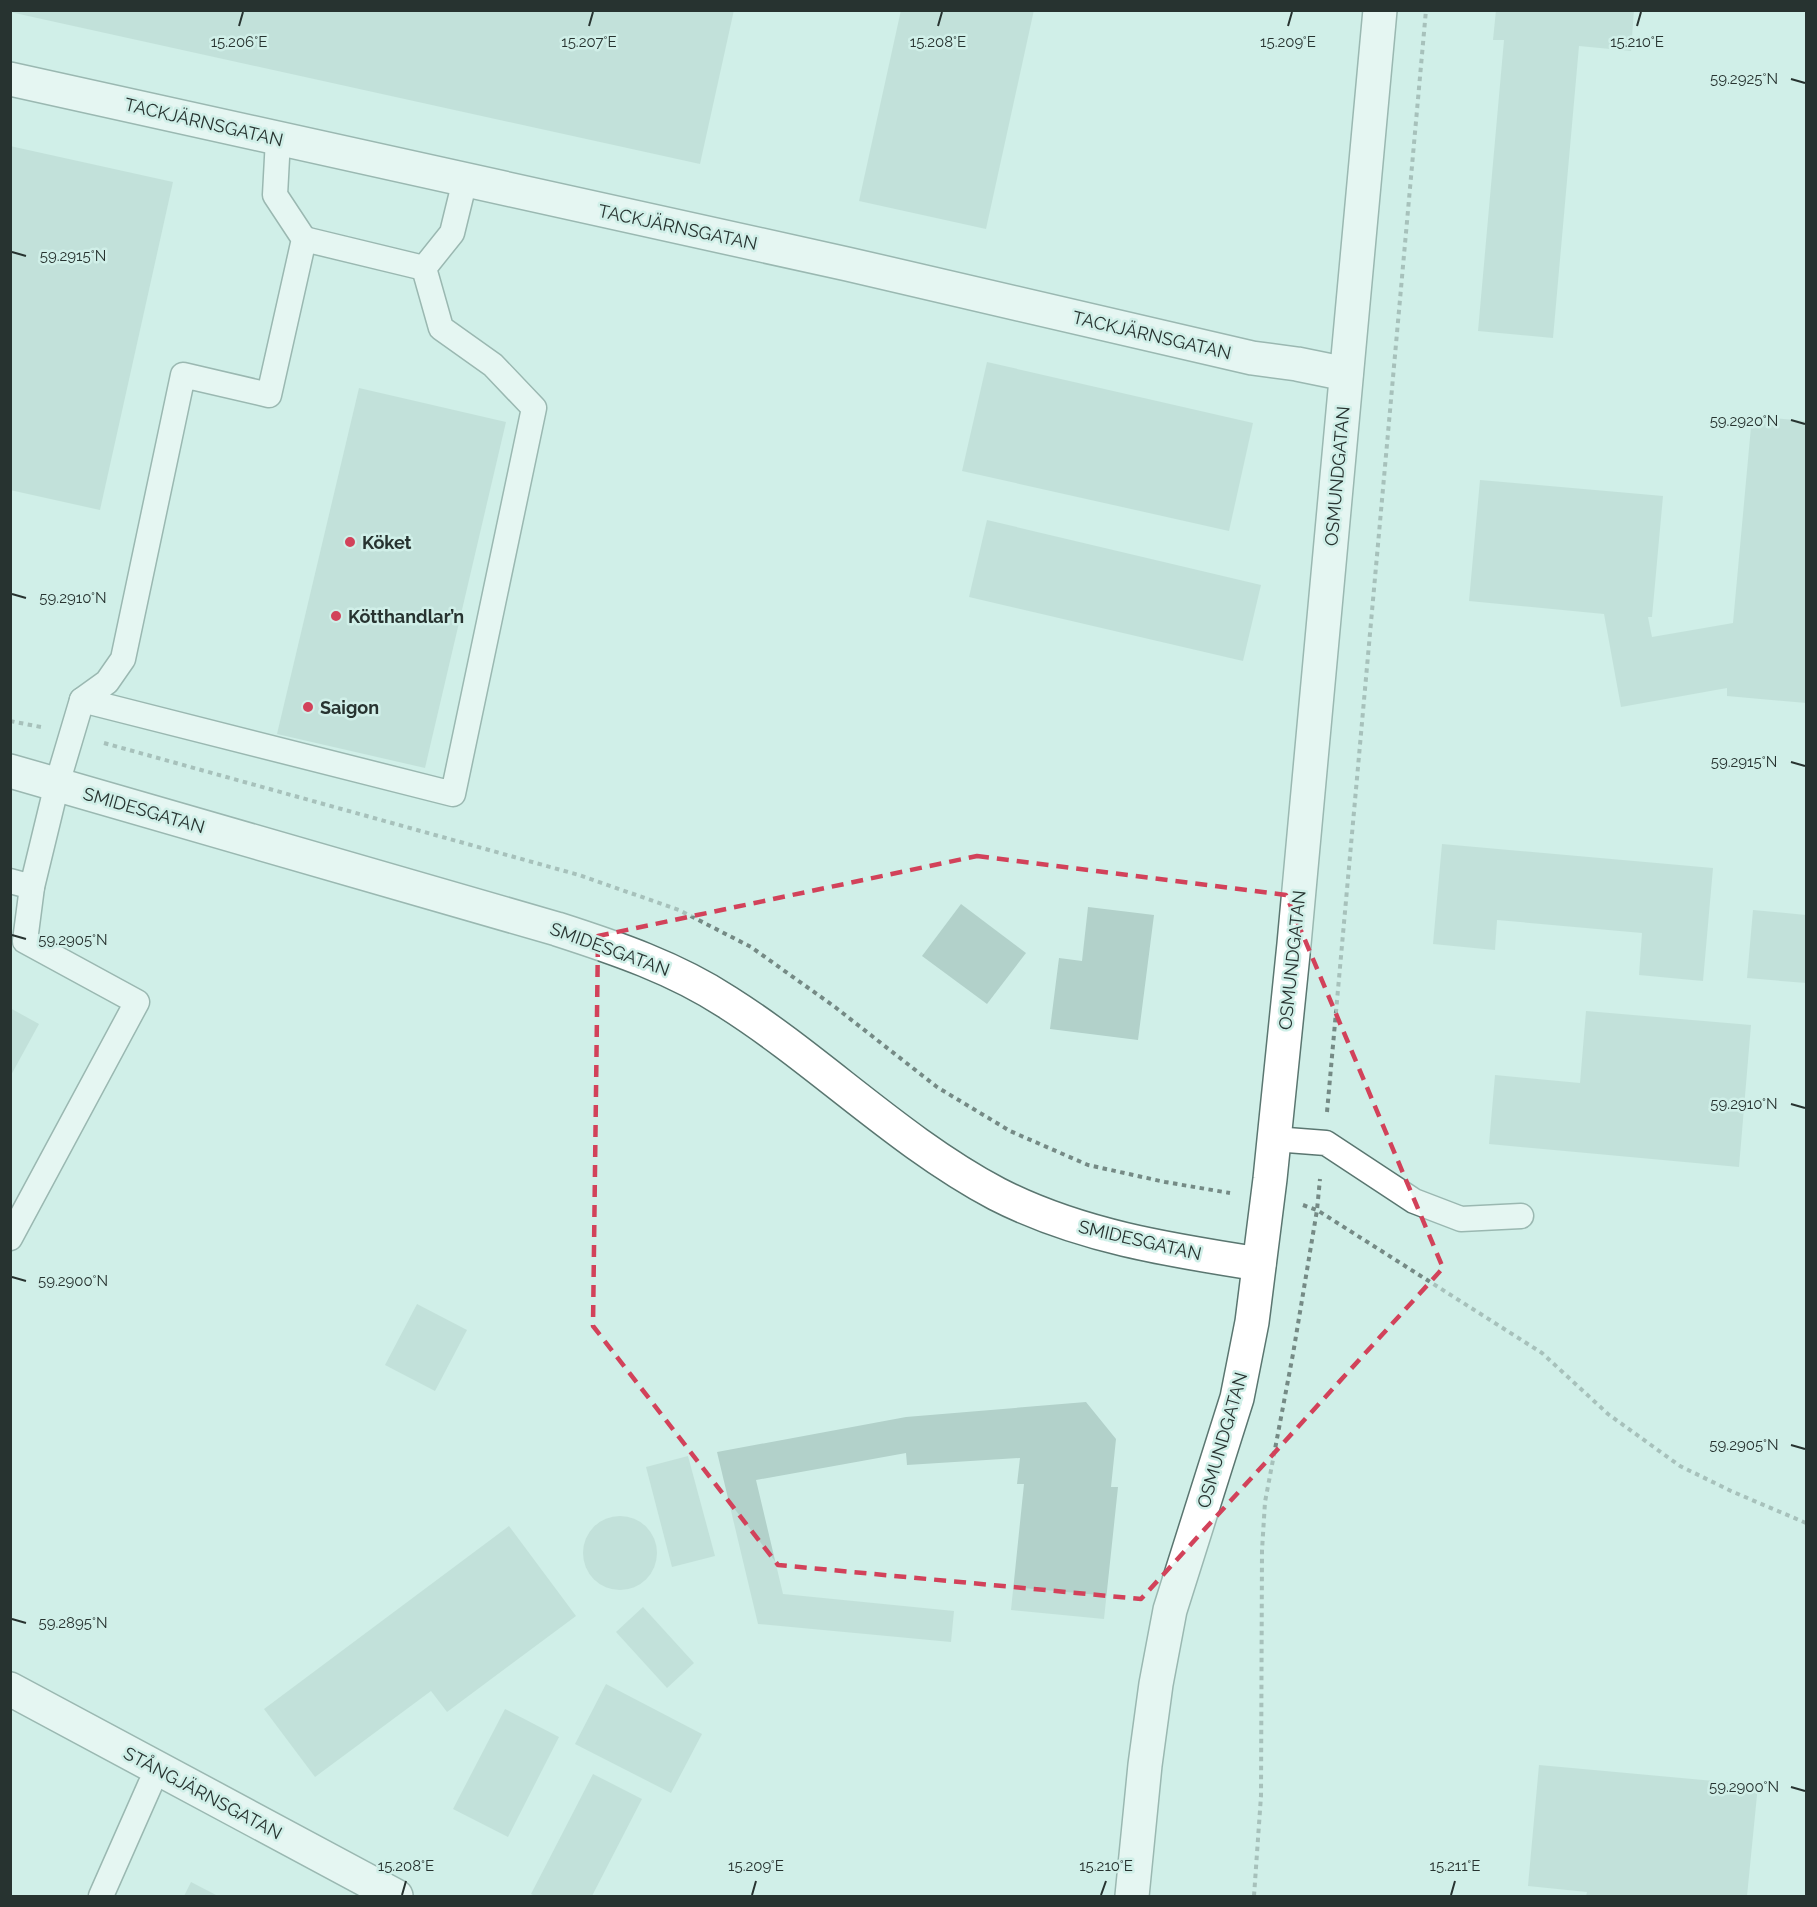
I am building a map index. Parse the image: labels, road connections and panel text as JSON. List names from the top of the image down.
{
  "streets": {
    "street": [
      "TACKJÄRNSGATAN",
      "OSMUNDGATAN",
      "SMIDESGATAN",
      "STÅNGJÄRNSGATAN"
    ]
  },
  "crossings": [
    ["TACKJÄRNSGATAN", "OSMUNDGATAN"],
    ["OSMUNDGATAN", "SMIDESGATAN"]
  ],
  "places": ["Köket", "Kötthandlar’n", "Saigon"],
  "coordinates": [
    "15.206°E",
    "15.207°E",
    "15.208°E",
    "15.209°E",
    "15.210°E",
    "59.2925°N",
    "59.2915°N",
    "59.2920°N",
    "59.2910°N",
    "59.2905°N",
    "59.2900°N",
    "59.2895°N",
    "15.211°E"
  ]
}
